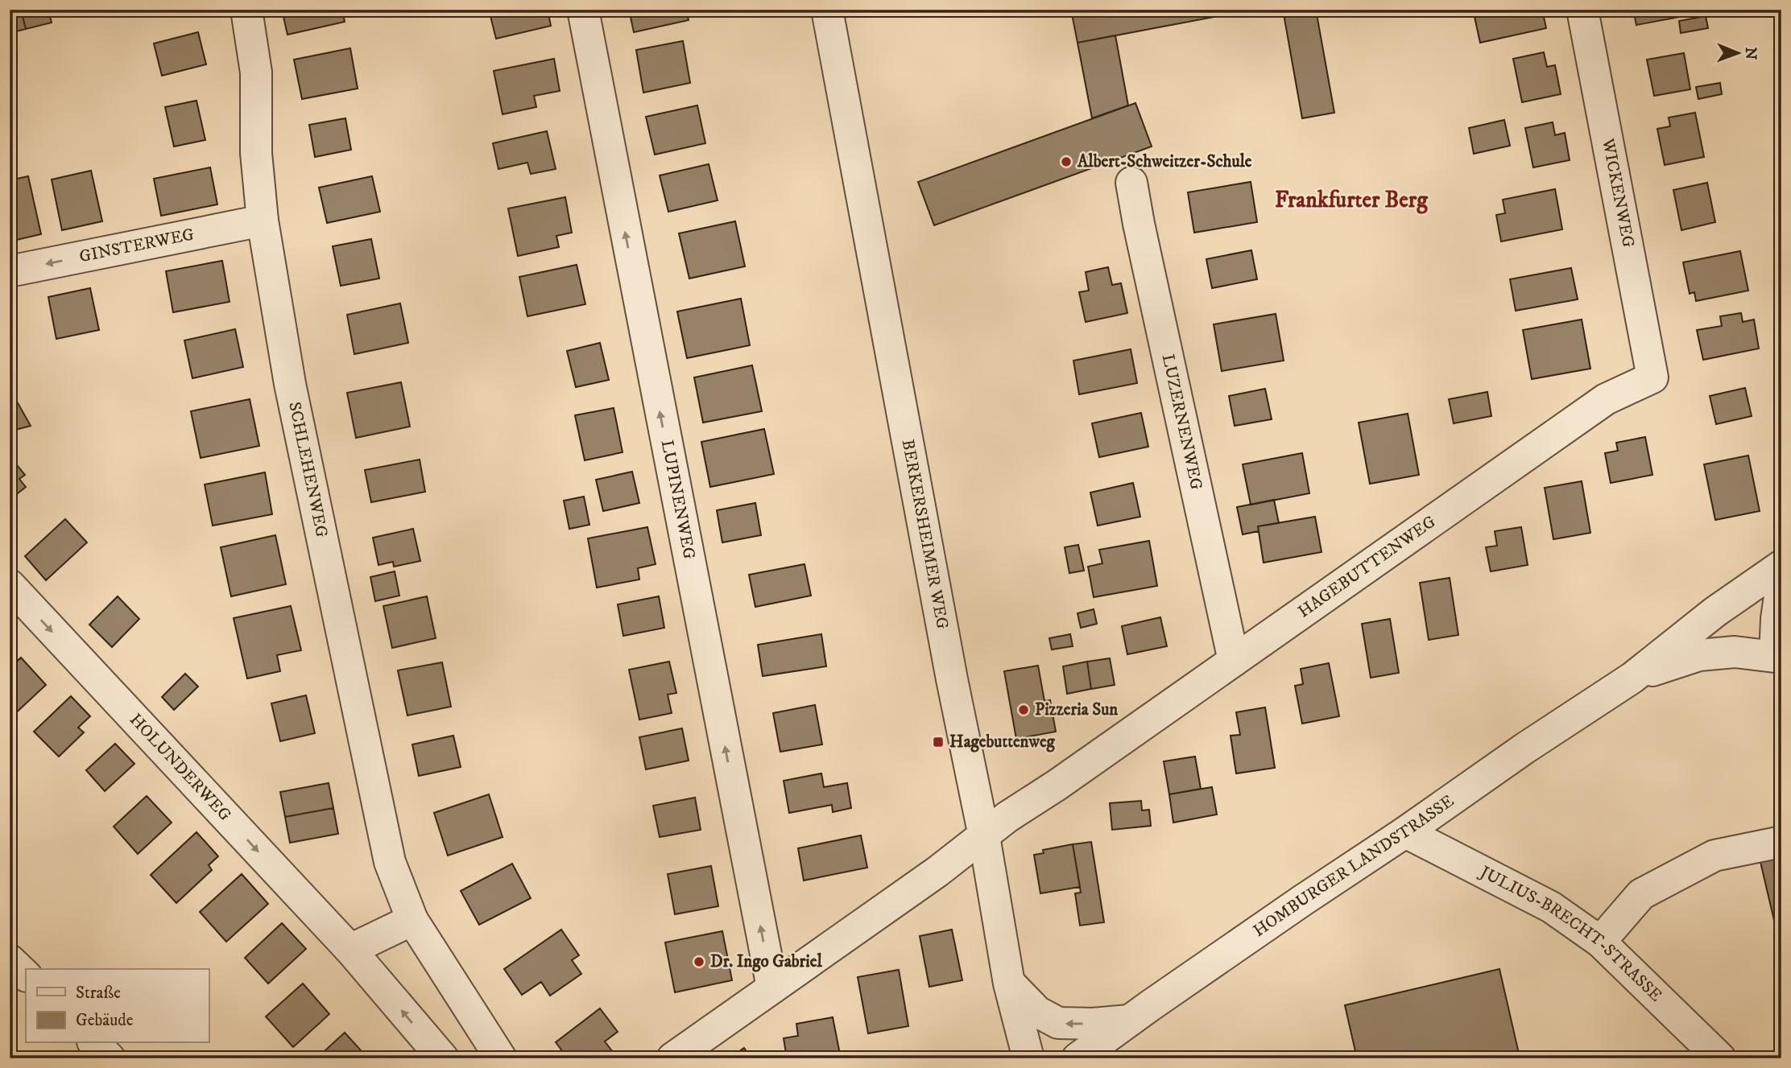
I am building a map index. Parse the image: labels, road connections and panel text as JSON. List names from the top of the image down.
{
  "streets": {
    "street": [
      "WICKENWEG",
      "GINSTERWEG",
      "LUZERNENWEG",
      "SCHLEHENWEG",
      "LUPINENWEG",
      "BERKERSHEIMER WEG",
      "HAGEBUTTENWEG",
      "HOLUNDERWEG",
      "HOMBURGER LANDSTRASSE",
      "JULIUS-BRECHT-STRASSE"
    ]
  },
  "crossings": [
    ["WICKENWEG", "HAGEBUTTENWEG"],
    ["GINSTERWEG", "SCHLEHENWEG"],
    ["LUZERNENWEG", "HAGEBUTTENWEG"],
    ["LUPINENWEG", "HAGEBUTTENWEG"],
    ["BERKERSHEIMER WEG", "HAGEBUTTENWEG"],
    ["HOMBURGER LANDSTRASSE", "JULIUS-BRECHT-STRASSE"]
  ],
  "one_way": ["GINSTERWEG", "LUPINENWEG"],
  "districts": ["Frankfurter Berg"],
  "places": {
    "other": ["Albert-Schweitzer-Schule", "Pizzeria Sun", "Dr. Ingo Gabriel"],
    "transit": ["Hagebuttenweg"]
  },
  "legend": ["Straße", "Gebäude"],
  "north": "right"
}
